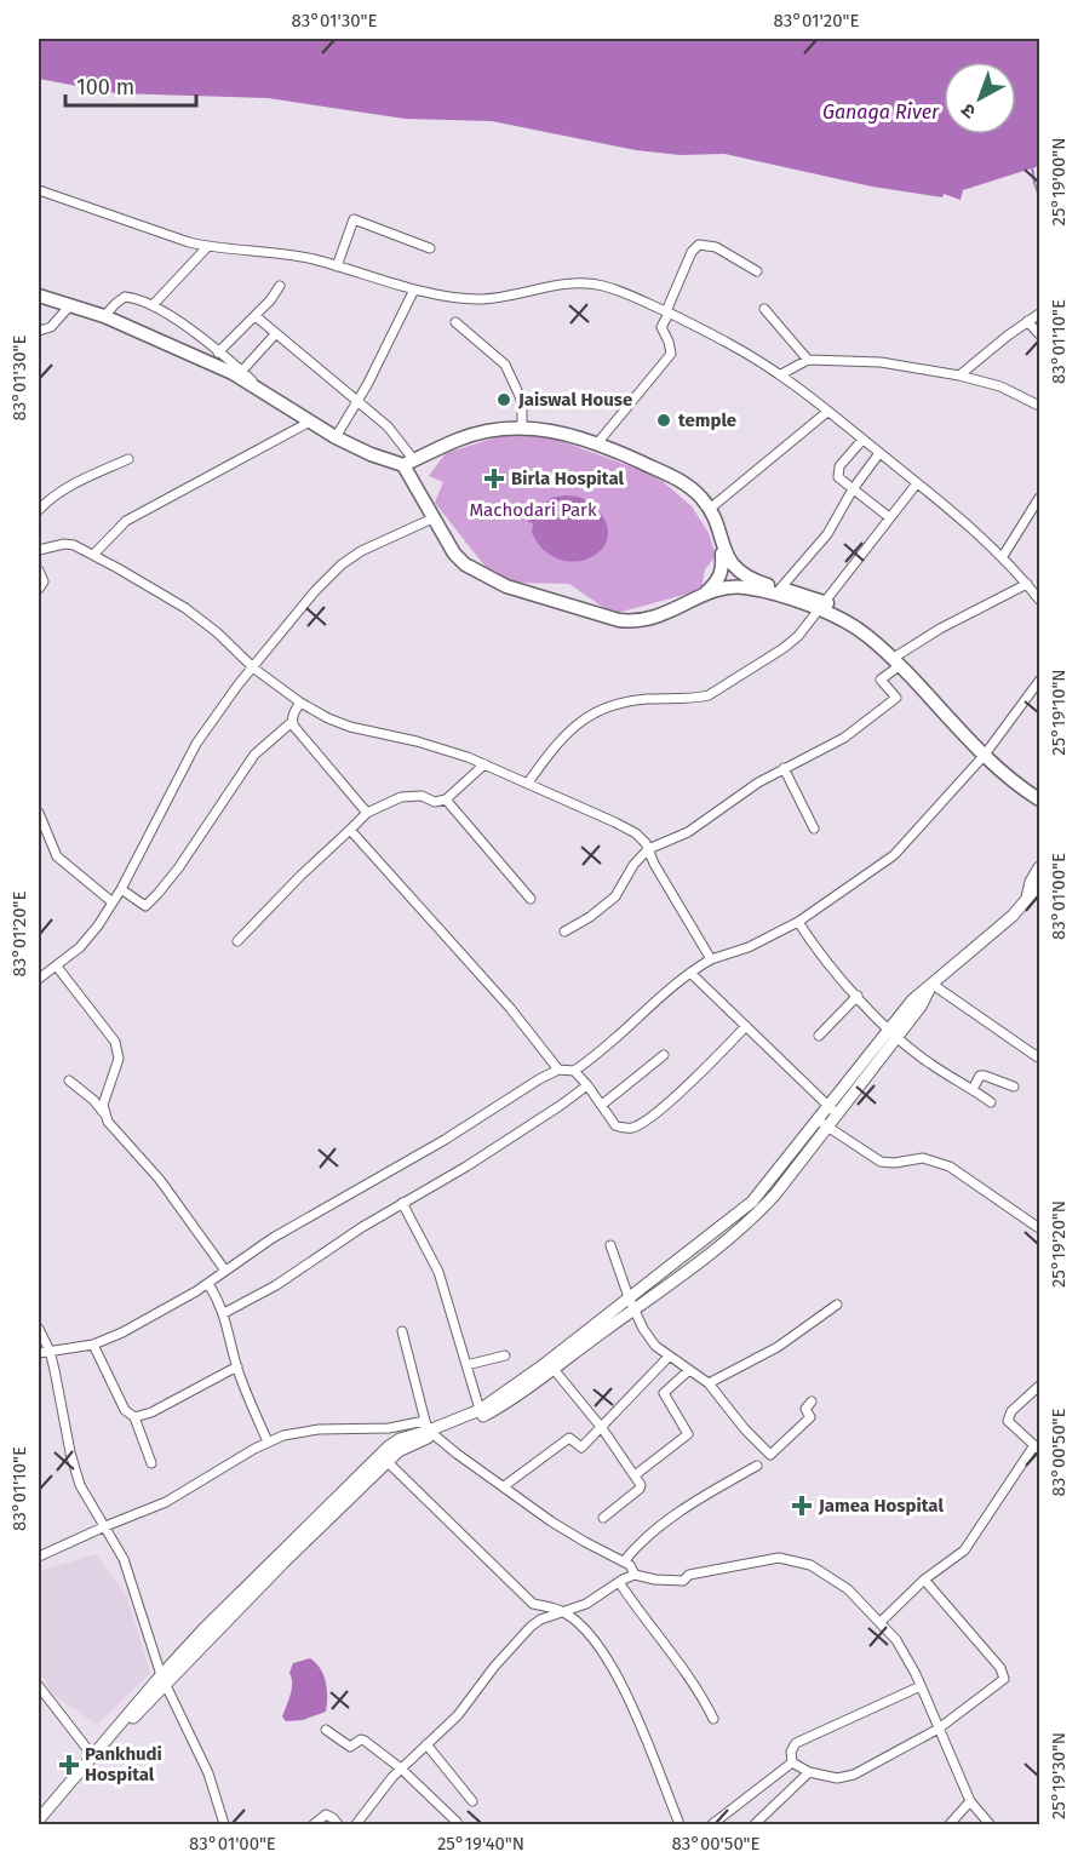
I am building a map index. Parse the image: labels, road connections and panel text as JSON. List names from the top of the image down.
{
  "water": ["Ganaga River"],
  "parks": ["Machodari Park"],
  "places": {
    "other": ["Jaiswal House", "temple"],
    "health": ["Birla Hospital", "Jamea Hospital", "Pankhudi Hospital"]
  },
  "scale_bar": "100 m",
  "north": "bottom left",
  "coordinates": [
    "83°01'30\"E",
    "83°01'20\"E",
    "25°19'00\"N",
    "83°01'10\"E",
    "25°19'10\"N",
    "83°01'00\"E",
    "25°19'20\"N",
    "83°00'50\"E",
    "25°19'30\"N",
    "25°19'40\"N"
  ]
}
